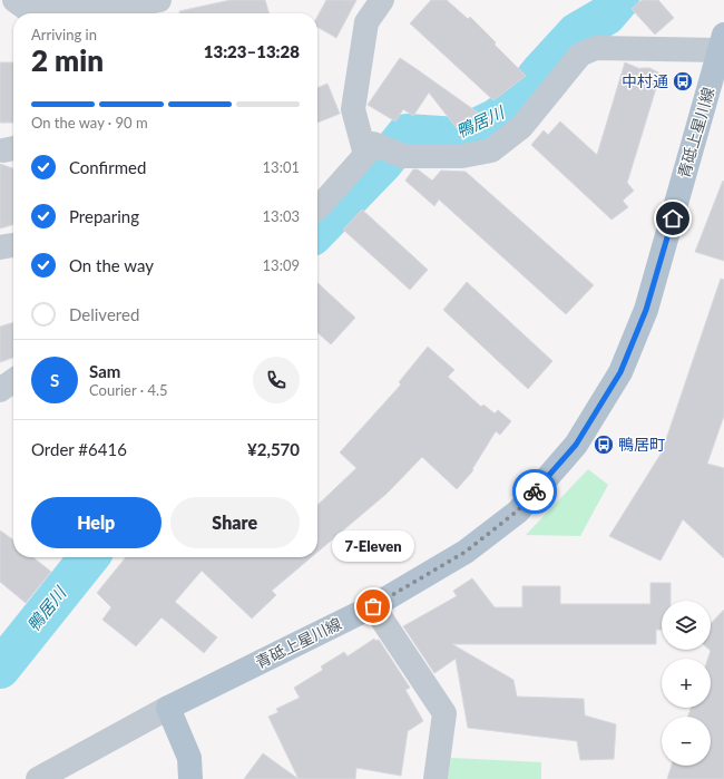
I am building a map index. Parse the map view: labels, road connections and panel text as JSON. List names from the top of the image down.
{
  "streets": {
    "main road": ["青砥上星川線"]
  },
  "water": ["鴨居川"],
  "places": {
    "bus stop": ["中村通", "鴨居町"],
    "other": ["7-Eleven"]
  },
  "page": {
    "heading": ["2 min", "Arriving in", "13:23–13:28"],
    "panel": [
      "Sam",
      "Courier · 4.5",
      "Order #6416",
      "¥2,570"
    ],
    "bar": "On the way · 90 m",
    "list": [
      ["Confirmed", "13:01"],
      ["Preparing", "13:03"],
      ["On the way", "13:09"],
      "Delivered"
    ],
    "round": "S",
    "buttons": ["Help", "Share"],
    "bubble": "7-Eleven",
    "map_buttons": ["+", "−"]
  }
}
